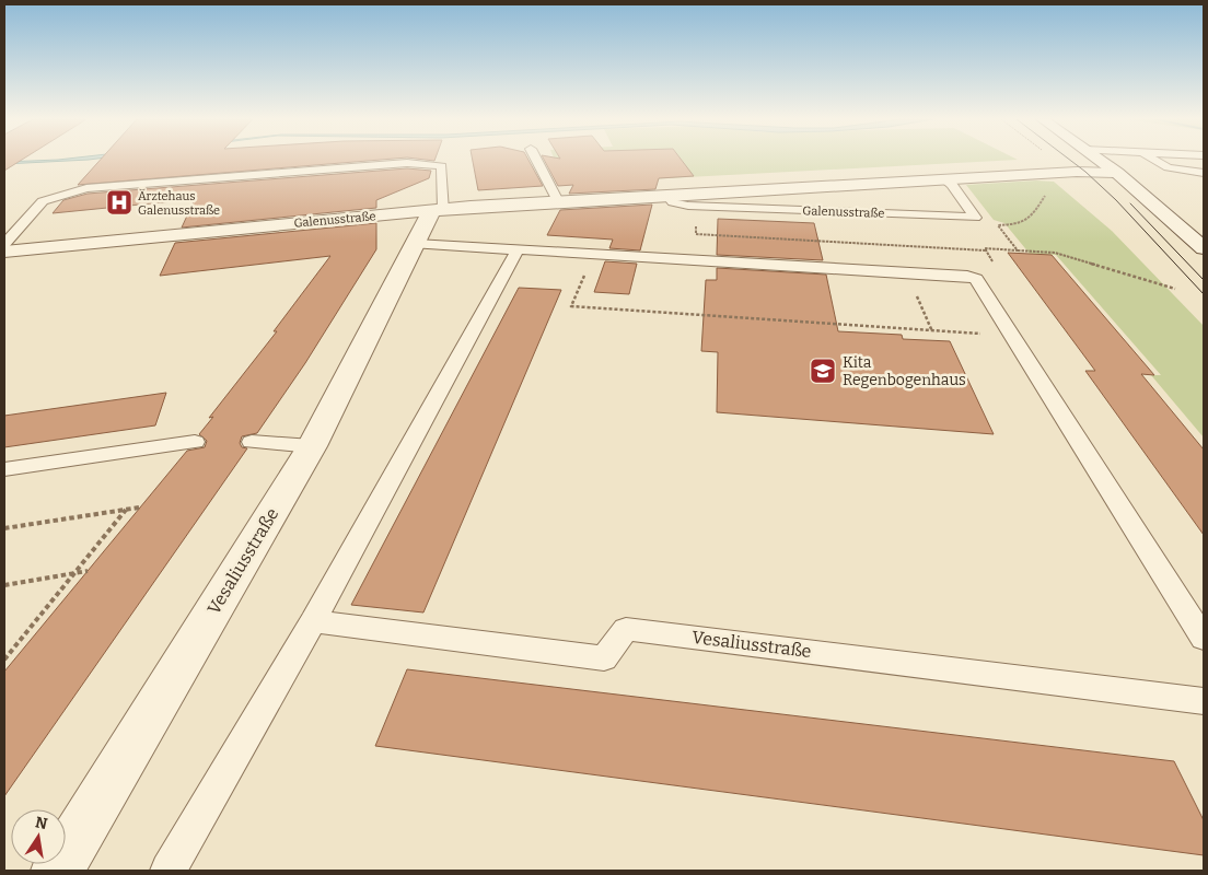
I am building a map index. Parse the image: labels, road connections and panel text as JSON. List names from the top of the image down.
{
  "streets": {
    "street": ["Galenusstraße", "Vesaliusstraße"]
  },
  "crossings": [
    ["Galenusstraße", "Vesaliusstraße"]
  ],
  "places": {
    "hospital": ["Ärztehaus Galenusstraße"],
    "school or university": ["Kita Regenbogenhaus"]
  },
  "north": "top"
}
